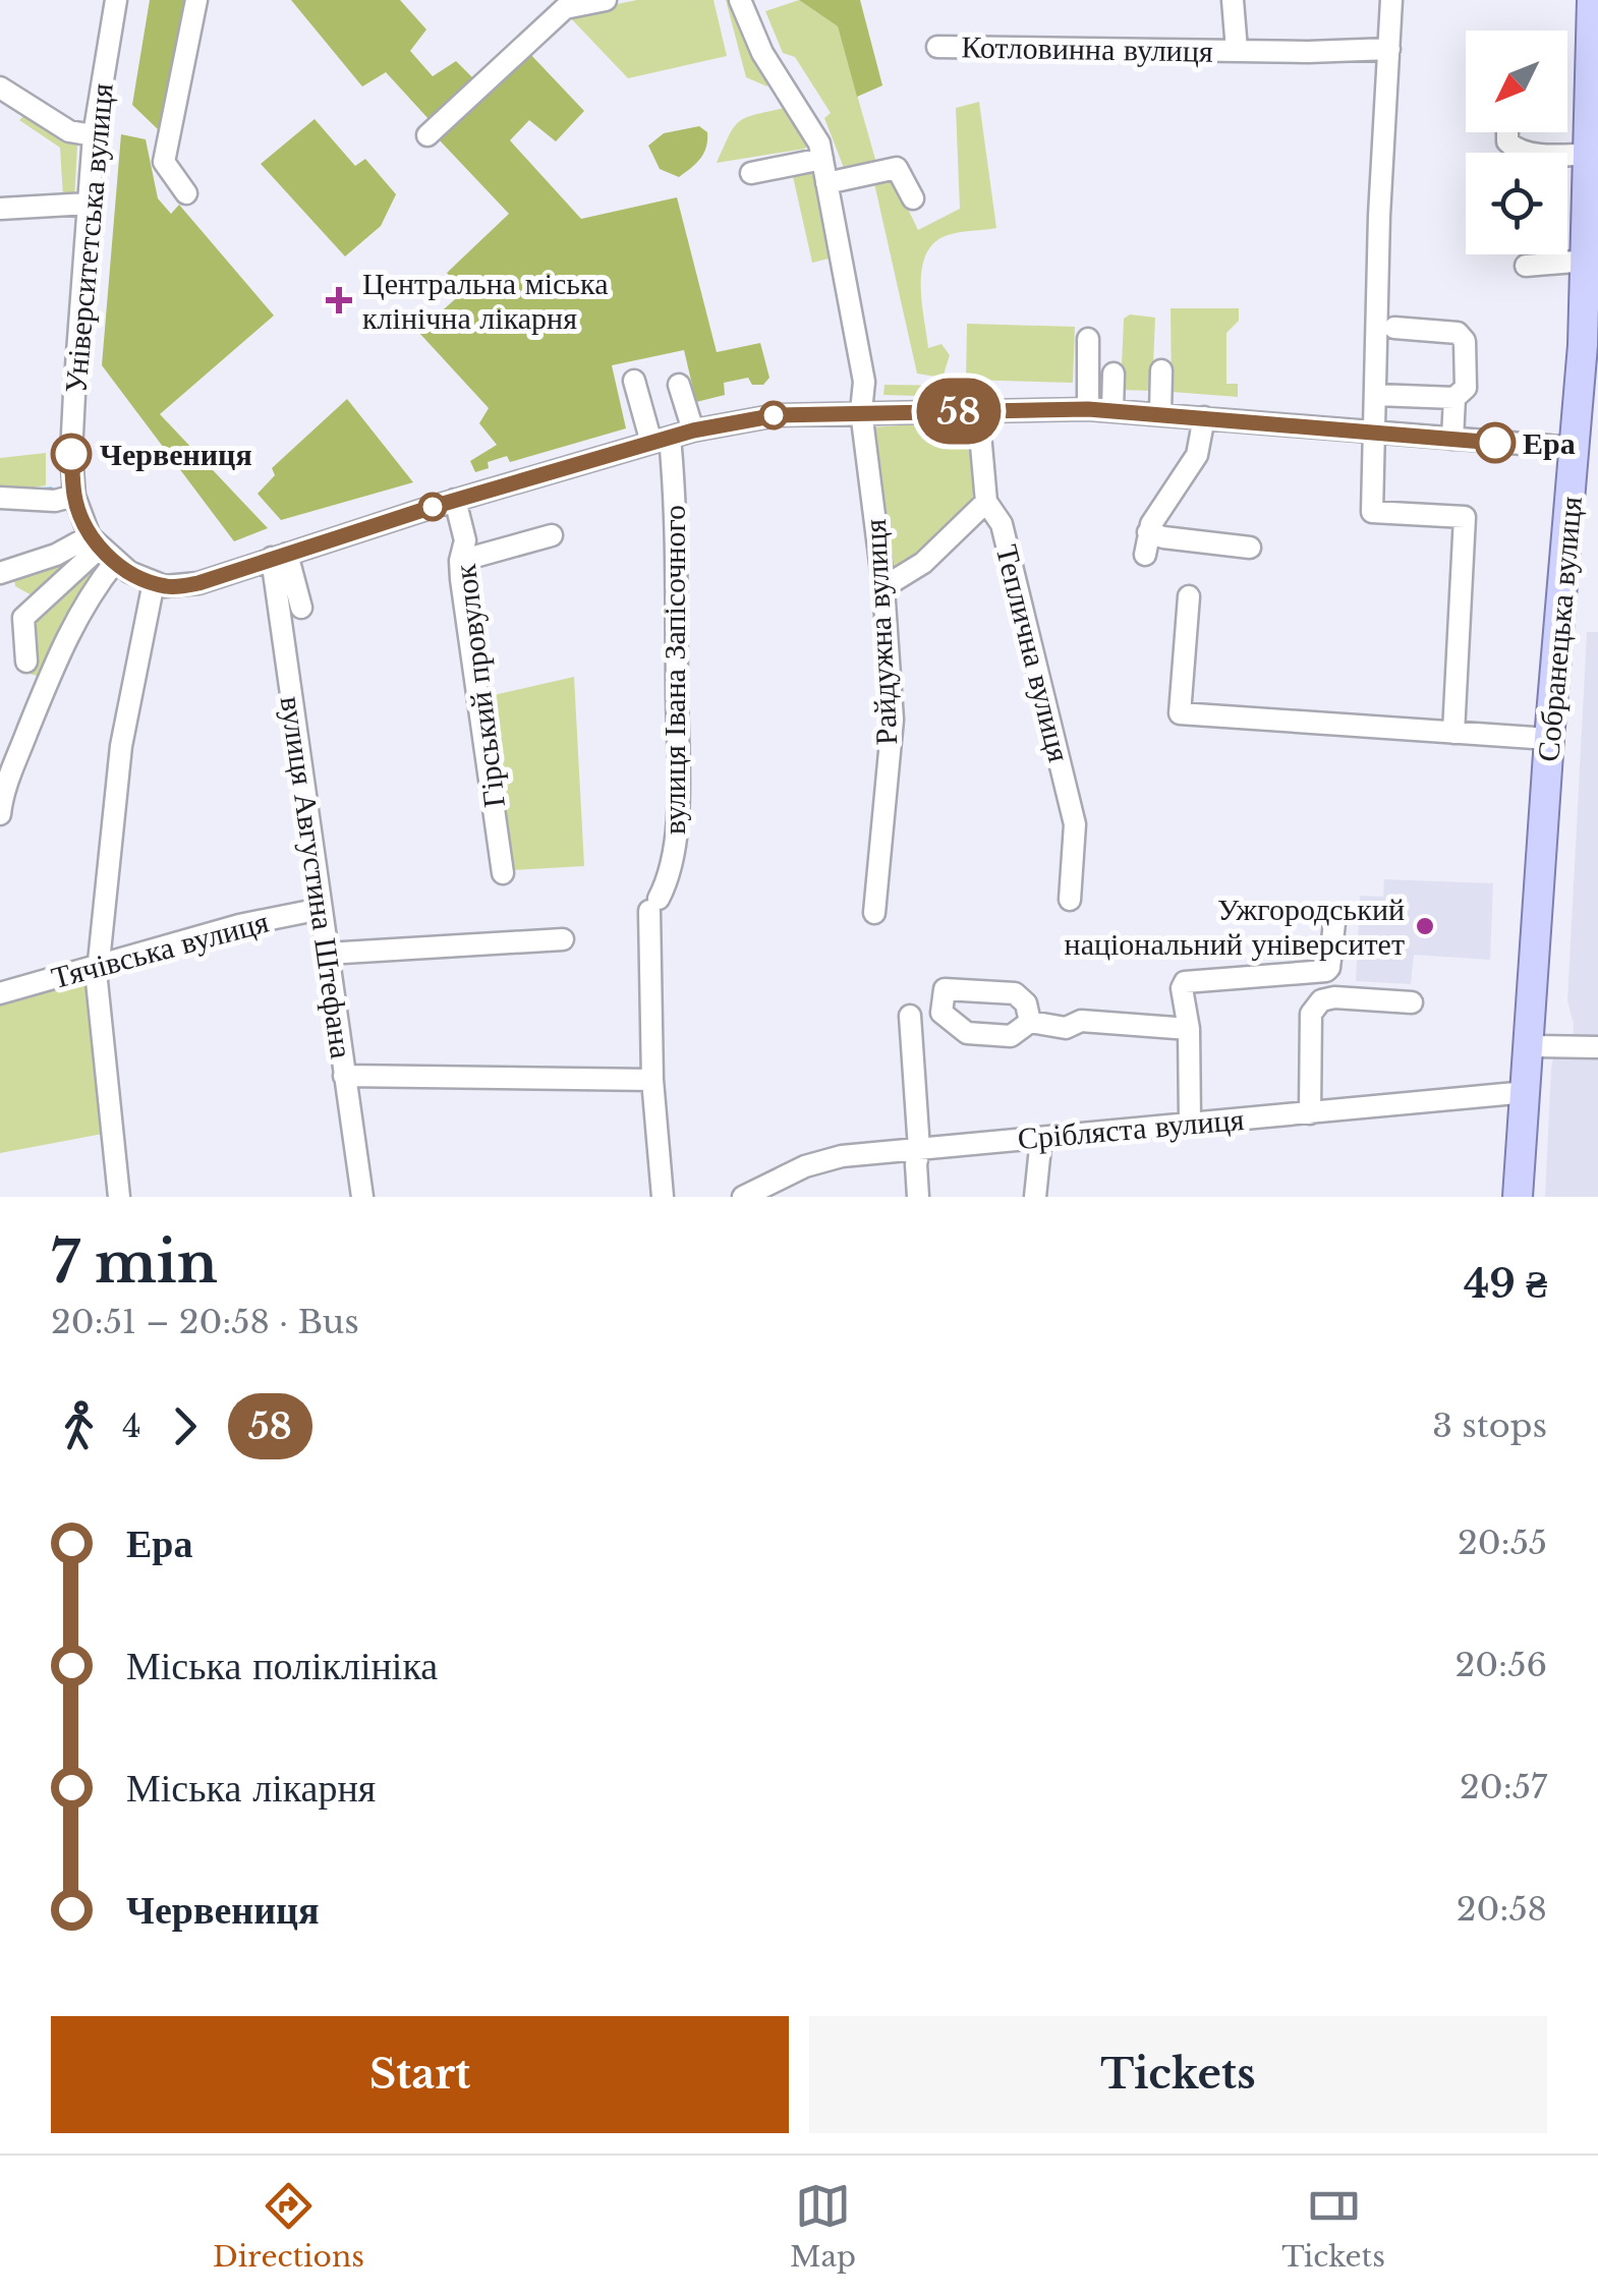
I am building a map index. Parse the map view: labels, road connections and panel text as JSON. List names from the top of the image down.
{
  "streets": {
    "main road": ["Собранецька вулиця"],
    "street": [
      "Котловинна вулиця",
      "Університетська вулиця",
      "Райдужна вулиця",
      "Теплична вулиця",
      "вулиця Івана Запісочного",
      "Гірський провулок",
      "вулиця Августина Штефана",
      "Тячівська вулиця",
      "Срібляста вулиця"
    ]
  },
  "crossings": [
    ["Собранецька вулиця", "Срібляста вулиця"],
    ["вулиця Августина Штефана", "Тячівська вулиця"]
  ],
  "places": {
    "health": ["Центральна міська клінічна лікарня"],
    "other": ["Ера", "Червениця", "Ужгородський національний університет"]
  },
  "lines": ["bus line 58"],
  "north": "bottom left",
  "page": {
    "on_map": "58",
    "heading": ["7 min", "20:51 – 20:58 · Bus", "49 ₴"],
    "legs": ["4", "58", "3 stops"],
    "list": [
      {
        "name": "Ера",
        "value": "20:55"
      },
      {
        "name": "Міська поліклініка",
        "value": "20:56"
      },
      {
        "name": "Міська лікарня",
        "value": "20:57"
      },
      {
        "name": "Червениця",
        "value": "20:58"
      }
    ],
    "buttons": ["Start", "Tickets"],
    "tabs": ["Directions", "Map", "Tickets"]
  }
}
